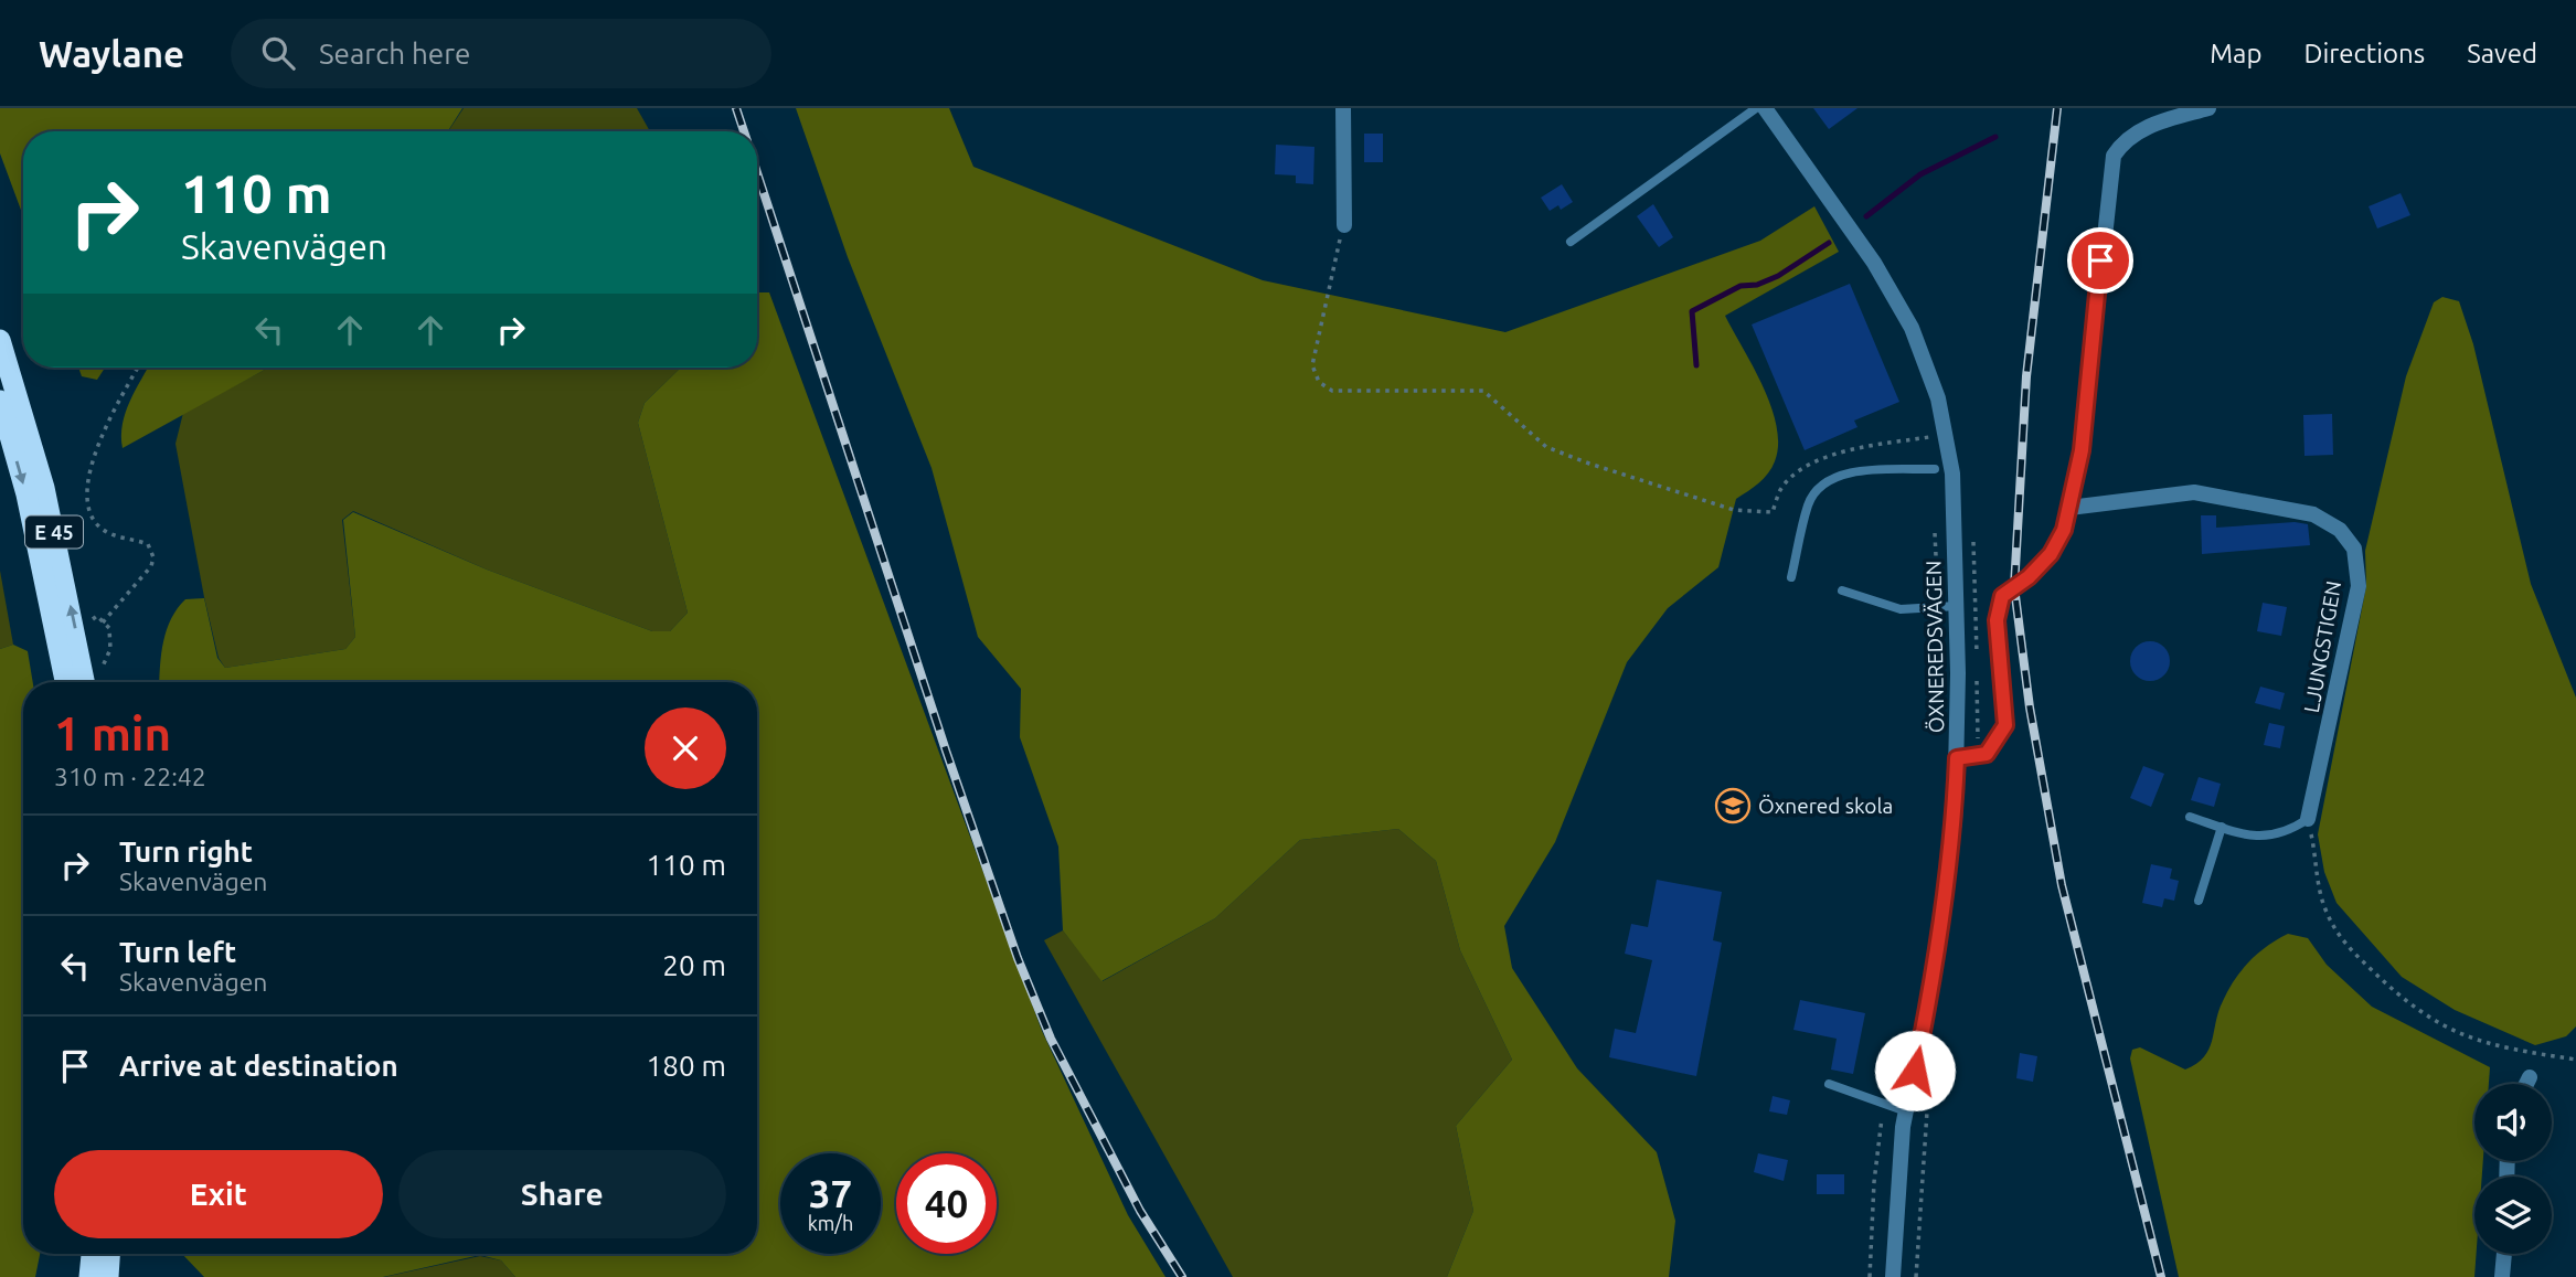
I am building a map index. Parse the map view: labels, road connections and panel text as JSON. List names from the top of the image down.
{
  "streets": {
    "highway": ["E 45"],
    "street": ["ÖXNEREDSVÄGEN", "LJUNGSTIGEN"]
  },
  "places": {
    "school or university": ["Öxnered skola"]
  },
  "page": {
    "header": "Waylane",
    "search": "Search here",
    "nav": ["Map", "Directions", "Saved"],
    "turn": ["110 m", "Skavenvägen"],
    "heading": ["1 min", "310 m · 22:42"],
    "list": [
      {
        "name": "Turn right",
        "note": "Skavenvägen",
        "value": "110 m"
      },
      {
        "name": "Turn left",
        "note": "Skavenvägen",
        "value": "20 m"
      },
      {
        "name": "Arrive at destination",
        "value": "180 m"
      }
    ],
    "buttons": ["Exit", "Share"],
    "speed": "37 km/h",
    "limit": "40"
  }
}
